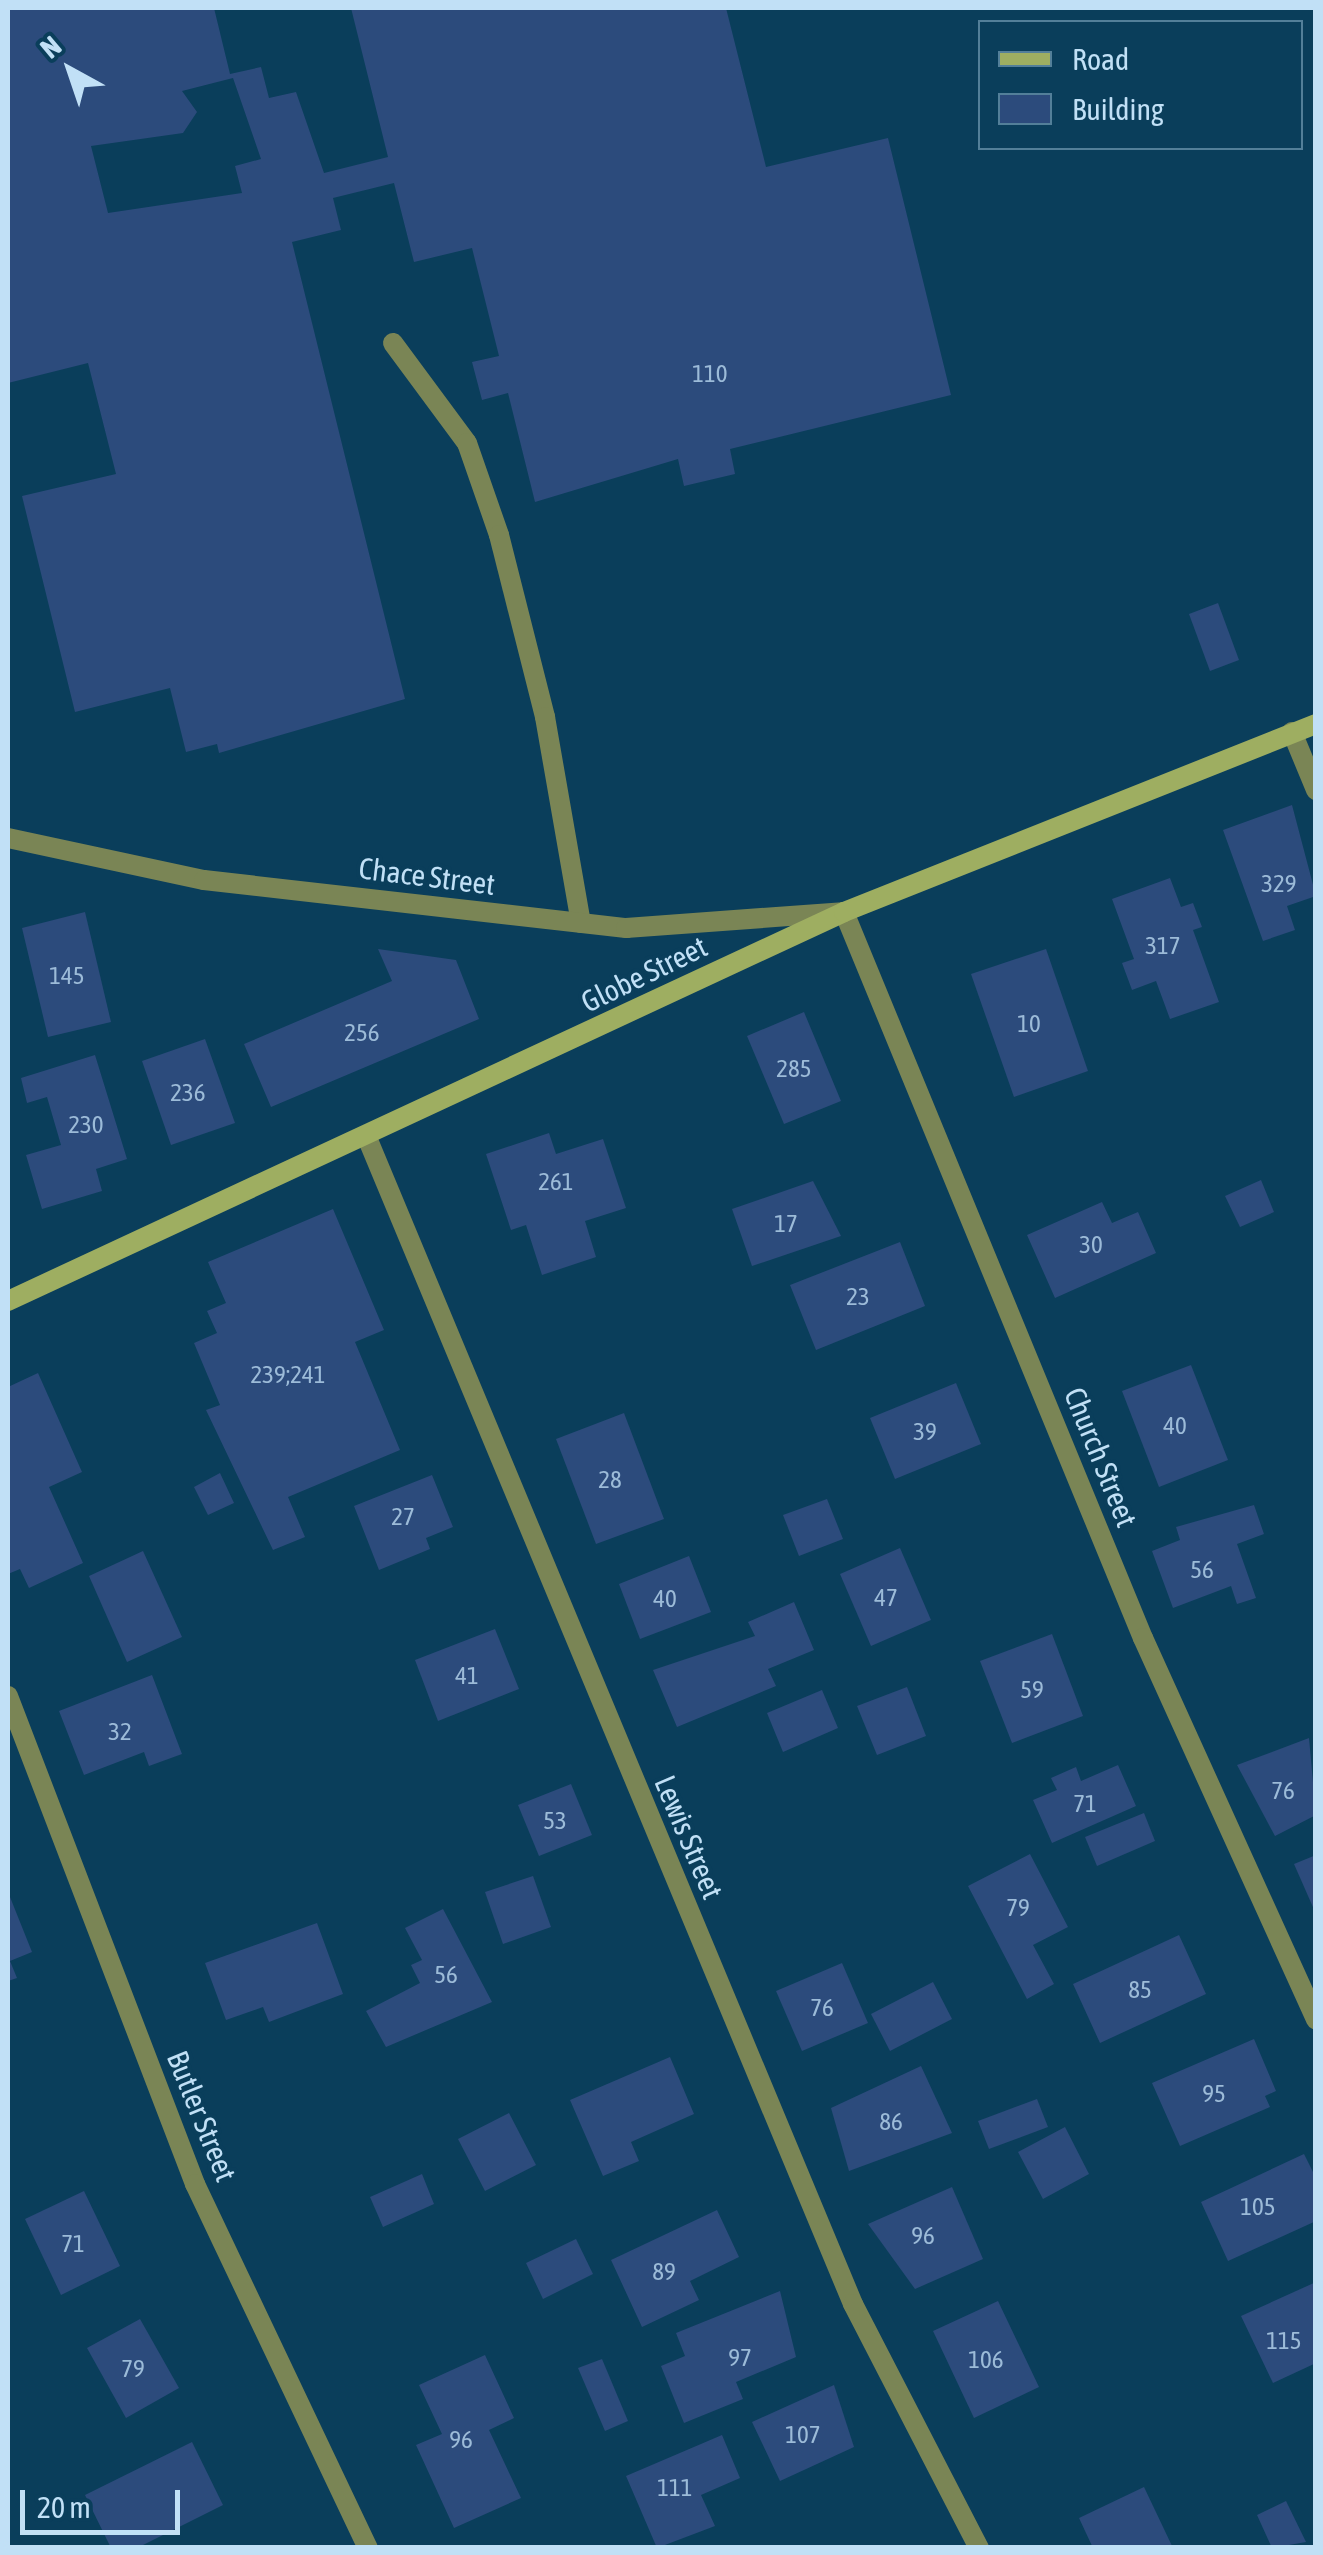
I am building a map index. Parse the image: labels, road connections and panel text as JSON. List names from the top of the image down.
{
  "streets": {
    "main road": ["Globe Street"],
    "street": [
      "Chace Street",
      "Church Street",
      "Lewis Street",
      "Butler Street"
    ]
  },
  "crossings": [
    ["Chace Street", "Globe Street"],
    ["Chace Street", "Church Street"],
    ["Globe Street", "Church Street"],
    ["Globe Street", "Lewis Street"]
  ],
  "house_numbers": [
    "110",
    "329",
    "317",
    "145",
    "10",
    "256",
    "285",
    "236",
    "230",
    "261",
    "17",
    "30",
    "23",
    "239;241",
    "40",
    "39",
    "28",
    "27",
    "56",
    "47",
    "40",
    "41",
    "59",
    "32",
    "76",
    "71",
    "53",
    "79",
    "56",
    "85",
    "76",
    "95",
    "86",
    "105",
    "96",
    "71",
    "89",
    "115",
    "97",
    "106",
    "79",
    "107",
    "96",
    "111"
  ],
  "legend": ["Road", "Building"],
  "scale_bar": "20 m",
  "north": "top left"
}
